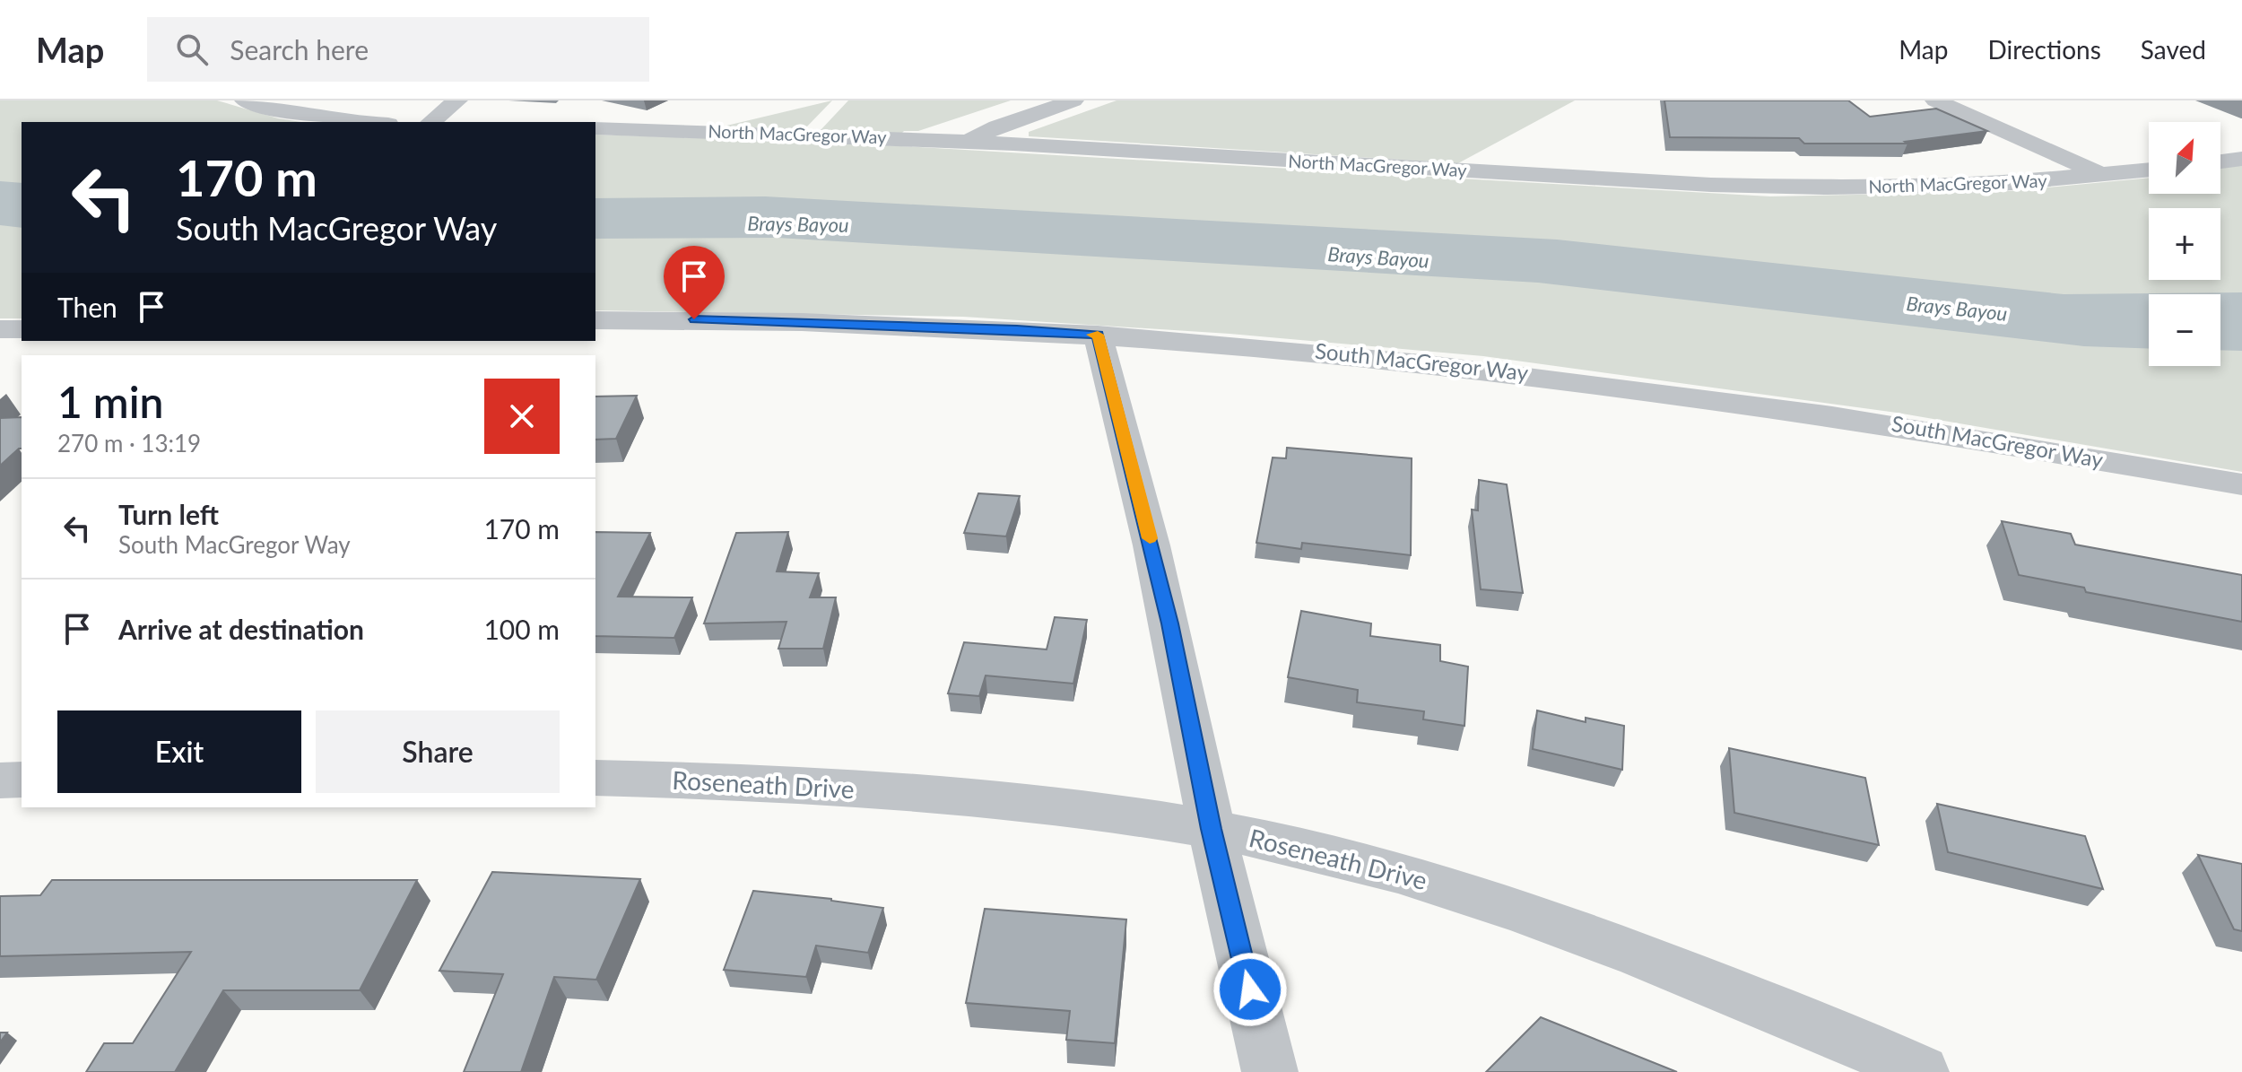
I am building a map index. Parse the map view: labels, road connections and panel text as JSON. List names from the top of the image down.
{
  "streets": {
    "street": ["North MacGregor Way", "South MacGregor Way", "Roseneath Drive"]
  },
  "water": ["Brays Bayou"],
  "north": "top right",
  "page": {
    "header": "Map",
    "search": "Search here",
    "nav": ["Map", "Directions", "Saved"],
    "map_buttons": ["+", "−"],
    "turn": ["170 m", "South MacGregor Way"],
    "then": "Then",
    "heading": ["1 min", "270 m · 13:19"],
    "list": [
      {
        "name": "Turn left",
        "note": "South MacGregor Way",
        "value": "170 m"
      },
      {
        "name": "Arrive at destination",
        "value": "100 m"
      }
    ],
    "buttons": ["Exit", "Share"]
  }
}
